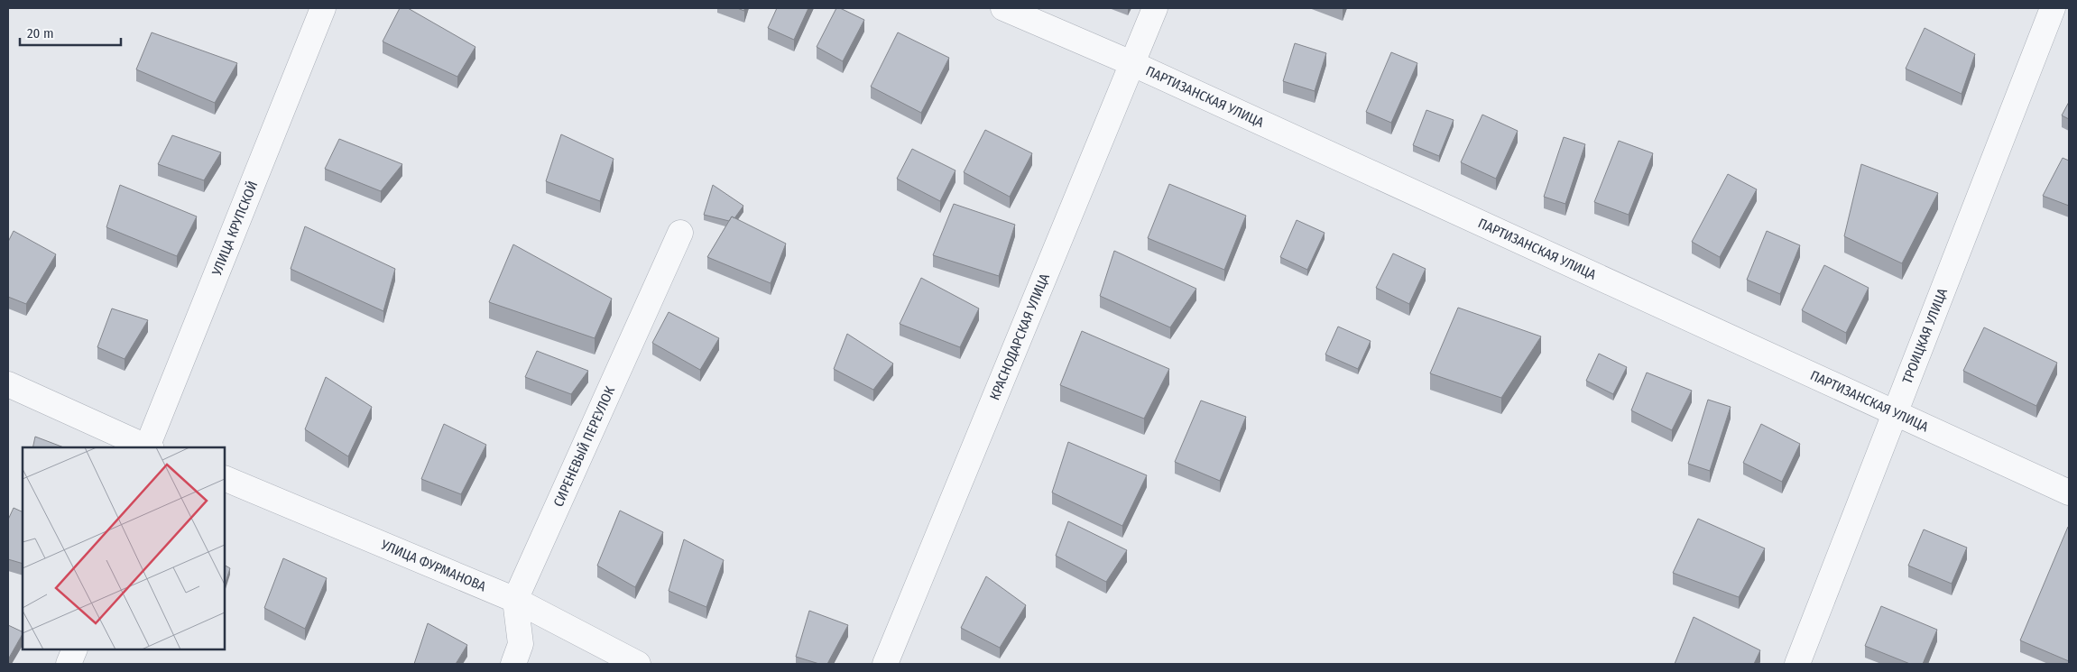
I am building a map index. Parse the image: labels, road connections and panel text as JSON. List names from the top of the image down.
{
  "streets": {
    "street": [
      "ПАРТИЗАНСКАЯ УЛИЦА",
      "УЛИЦА КРУПСКОЙ",
      "КРАСНОДАРСКАЯ УЛИЦА",
      "ТРОИЦКАЯ УЛИЦА",
      "СИРЕНЕВЫЙ ПЕРЕУЛОК",
      "УЛИЦА ФУРМАНОВА"
    ]
  },
  "crossings": [
    ["ПАРТИЗАНСКАЯ УЛИЦА", "КРАСНОДАРСКАЯ УЛИЦА"],
    ["ПАРТИЗАНСКАЯ УЛИЦА", "ТРОИЦКАЯ УЛИЦА"],
    ["СИРЕНЕВЫЙ ПЕРЕУЛОК", "УЛИЦА ФУРМАНОВА"]
  ],
  "scale_bar": "20 m"
}
